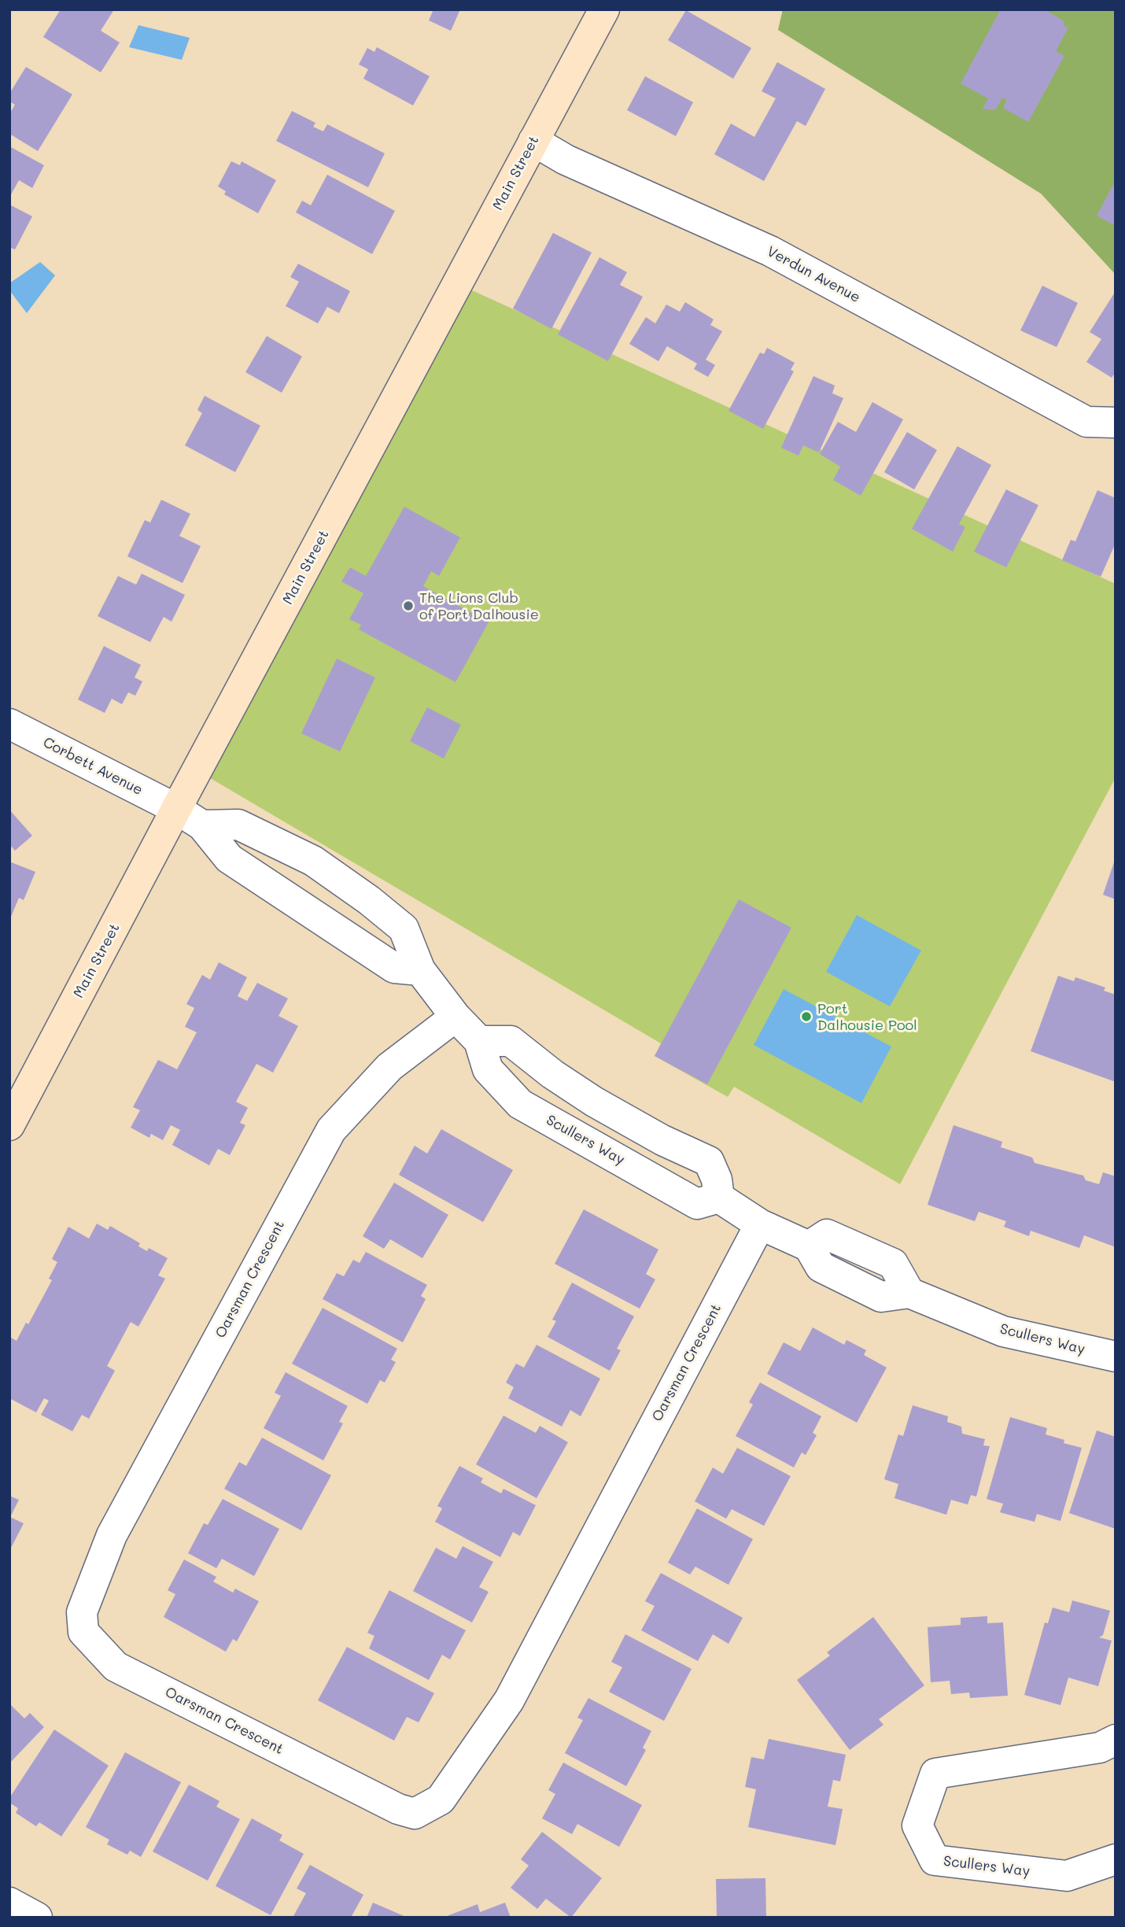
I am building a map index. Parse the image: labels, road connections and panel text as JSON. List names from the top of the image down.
{
  "streets": {
    "main road": ["Main Street"],
    "street": [
      "Verdun Avenue",
      "Corbett Avenue",
      "Scullers Way",
      "Oarsman Crescent"
    ]
  },
  "crossings": [
    ["Main Street", "Verdun Avenue"],
    ["Main Street", "Corbett Avenue"],
    ["Scullers Way", "Oarsman Crescent"]
  ],
  "places": ["The Lions Club of Port Dalhousie", "Port Dalhousie Pool"]
}
